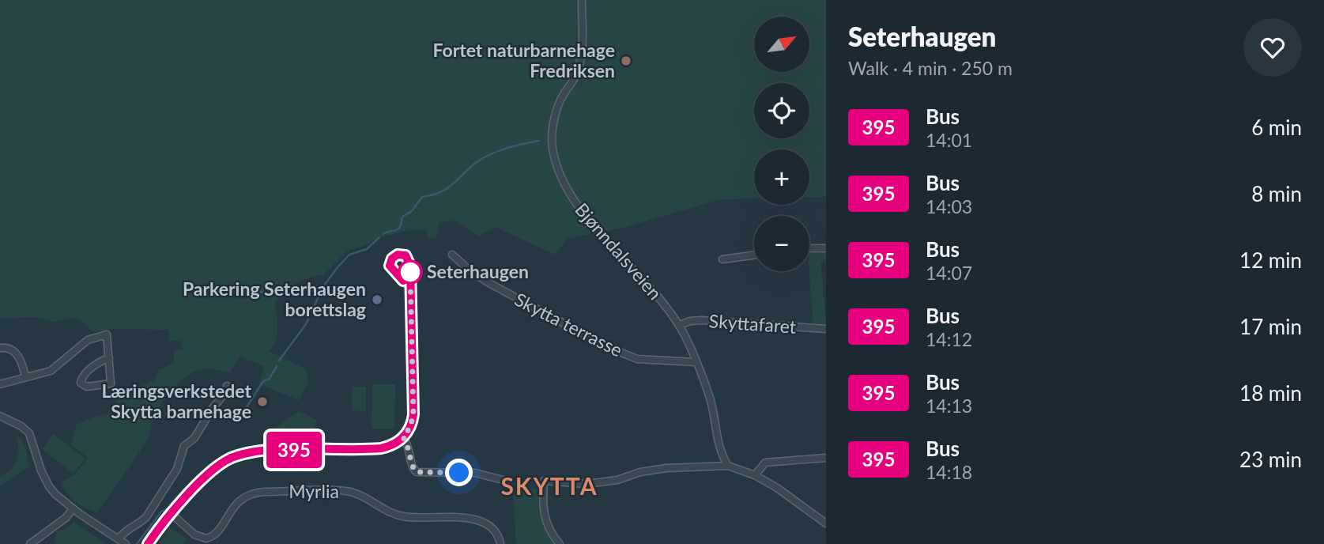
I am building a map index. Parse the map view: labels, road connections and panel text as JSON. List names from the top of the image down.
{
  "streets": {
    "street": [
      "Bjønndalsveien",
      "Skyttafaret",
      "Skytta terrasse",
      "Myrlia"
    ]
  },
  "crossings": [
    ["Bjønndalsveien", "Skyttafaret"],
    ["Bjønndalsveien", "Skytta terrasse"]
  ],
  "districts": ["SKYTTA"],
  "places": [
    "Fortet naturbarnehage Fredriksen",
    "Seterhaugen",
    "Parkering Seterhaugen borettslag",
    "Læringsverkstedet Skytta barnehage"
  ],
  "lines": ["bus line 395"],
  "north": "top right",
  "page": {
    "on_map": "395",
    "heading": ["Seterhaugen", "Walk · 4 min · 250 m"],
    "map_buttons": ["+", "−"],
    "list": [
      {
        "mark": "395",
        "name": "Bus",
        "note": "14:01",
        "value": "6 min"
      },
      {
        "mark": "395",
        "name": "Bus",
        "note": "14:03",
        "value": "8 min"
      },
      {
        "mark": "395",
        "name": "Bus",
        "note": "14:07",
        "value": "12 min"
      },
      {
        "mark": "395",
        "name": "Bus",
        "note": "14:12",
        "value": "17 min"
      },
      {
        "mark": "395",
        "name": "Bus",
        "note": "14:13",
        "value": "18 min"
      },
      {
        "mark": "395",
        "name": "Bus",
        "note": "14:18",
        "value": "23 min"
      }
    ]
  }
}
